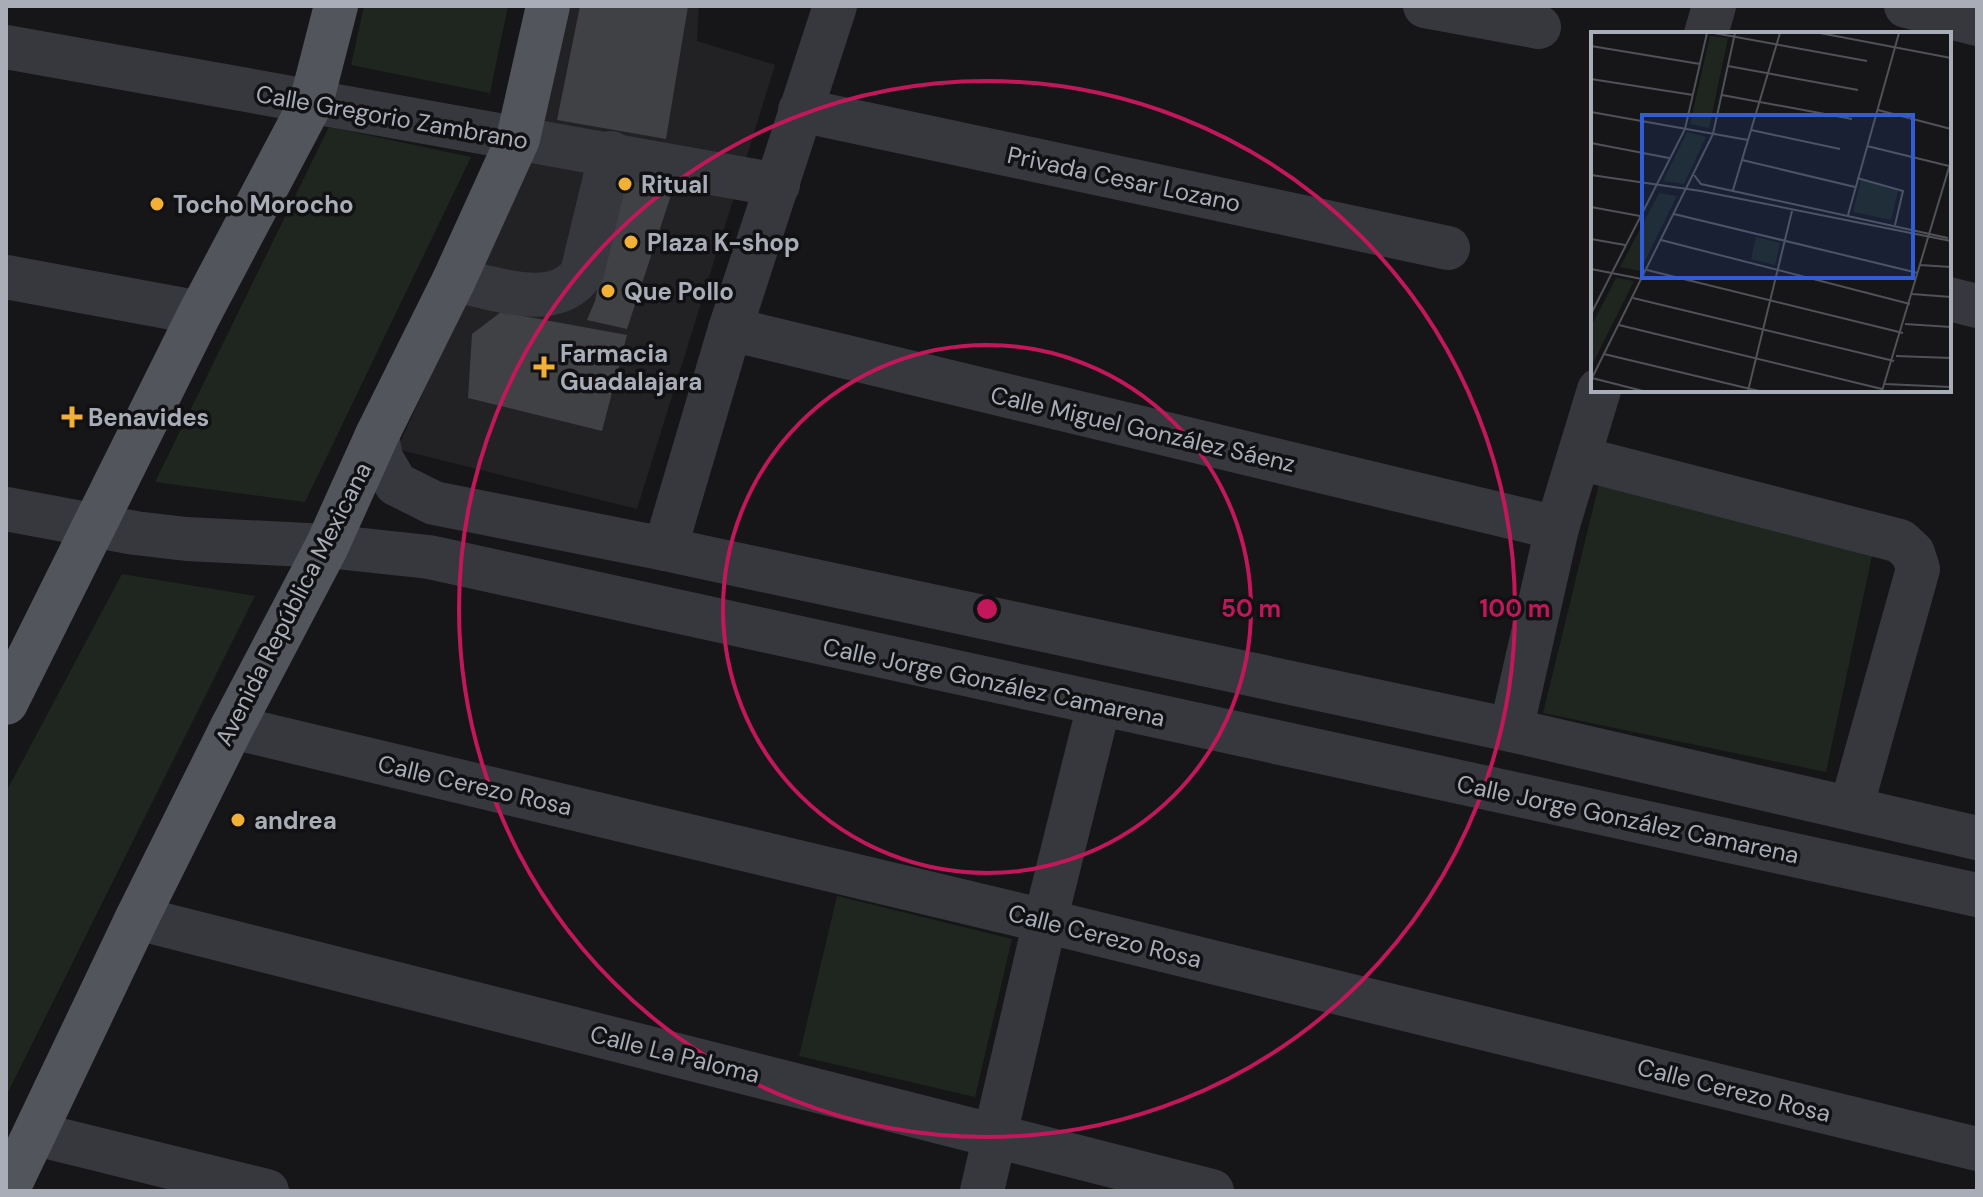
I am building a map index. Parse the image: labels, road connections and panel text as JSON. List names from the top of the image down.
{
  "streets": {
    "main road": ["Avenida República Mexicana"],
    "street": [
      "Calle Gregorio Zambrano",
      "Privada Cesar Lozano",
      "Calle Miguel González Sáenz",
      "Calle Jorge González Camarena",
      "Calle Cerezo Rosa",
      "Calle La Paloma"
    ]
  },
  "crossings": [
    ["Calle Gregorio Zambrano", "Avenida República Mexicana"],
    ["Avenida República Mexicana", "Calle Jorge González Camarena"],
    ["Avenida República Mexicana", "Calle Cerezo Rosa"],
    ["Avenida República Mexicana", "Calle La Paloma"]
  ],
  "places": {
    "other": [
      "Ritual",
      "Tocho Morocho",
      "Plaza K-shop",
      "Que Pollo",
      "andrea"
    ],
    "health": ["Farmacia Guadalajara", "Benavides"]
  },
  "rings": ["50 m", "100 m"]
}
